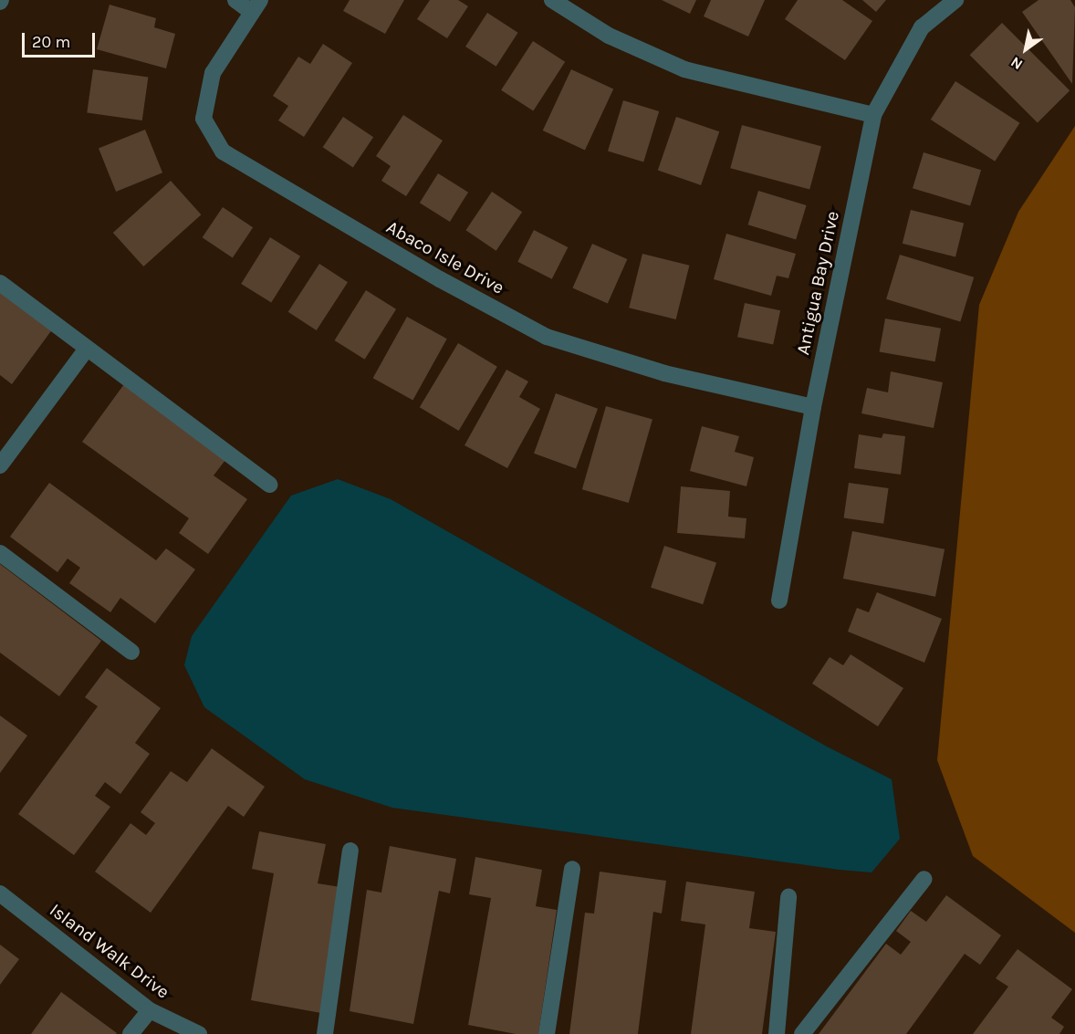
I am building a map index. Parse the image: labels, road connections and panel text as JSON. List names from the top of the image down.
{
  "streets": {
    "street": ["Abaco Isle Drive", "Antigua Bay Drive", "Island Walk Drive"]
  },
  "crossings": [
    ["Abaco Isle Drive", "Antigua Bay Drive"]
  ],
  "scale_bar": "20 m",
  "north": "bottom left"
}
